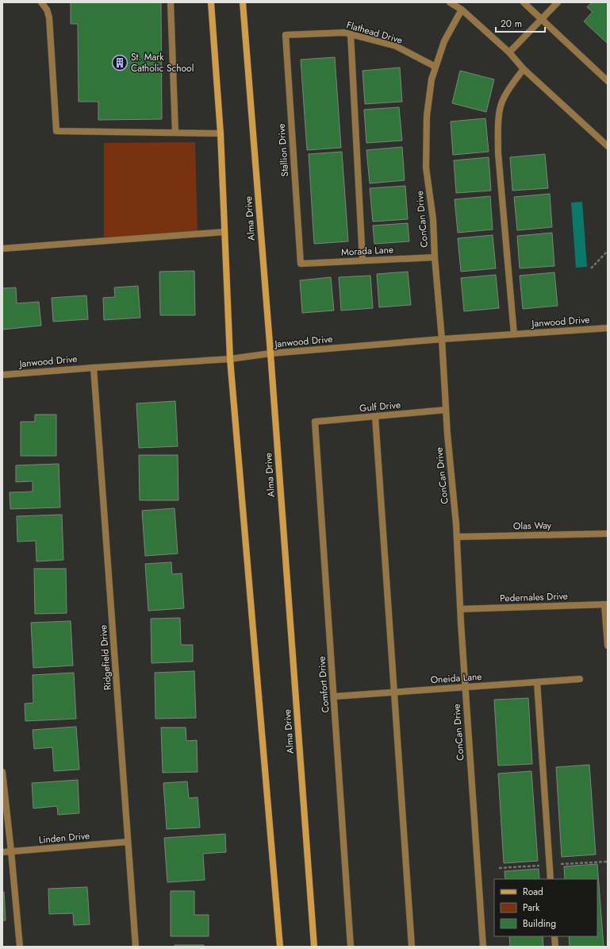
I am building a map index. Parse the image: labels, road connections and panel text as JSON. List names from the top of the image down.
{
  "streets": {
    "main road": ["Alma Drive"],
    "street": [
      "Flathead Drive",
      "Stallion Drive",
      "ConCan Drive",
      "Morada Lane",
      "Janwood Drive",
      "Gulf Drive",
      "Olas Way",
      "Pedernales Drive",
      "Ridgefield Drive",
      "Oneida Lane",
      "Comfort Drive",
      "Linden Drive"
    ]
  },
  "crossings": [
    ["Flathead Drive", "Stallion Drive"],
    ["Flathead Drive", "ConCan Drive"],
    ["Stallion Drive", "Morada Lane"],
    ["Alma Drive", "Janwood Drive"],
    ["ConCan Drive", "Morada Lane"],
    ["ConCan Drive", "Janwood Drive"],
    ["ConCan Drive", "Gulf Drive"],
    ["ConCan Drive", "Olas Way"],
    ["ConCan Drive", "Pedernales Drive"],
    ["ConCan Drive", "Oneida Lane"],
    ["Janwood Drive", "Ridgefield Drive"],
    ["Gulf Drive", "Comfort Drive"],
    ["Ridgefield Drive", "Linden Drive"],
    ["Oneida Lane", "Comfort Drive"]
  ],
  "places": {
    "building": ["St. Mark Catholic School"]
  },
  "legend": ["Road", "Park", "Building"],
  "scale_bar": "20 m"
}
